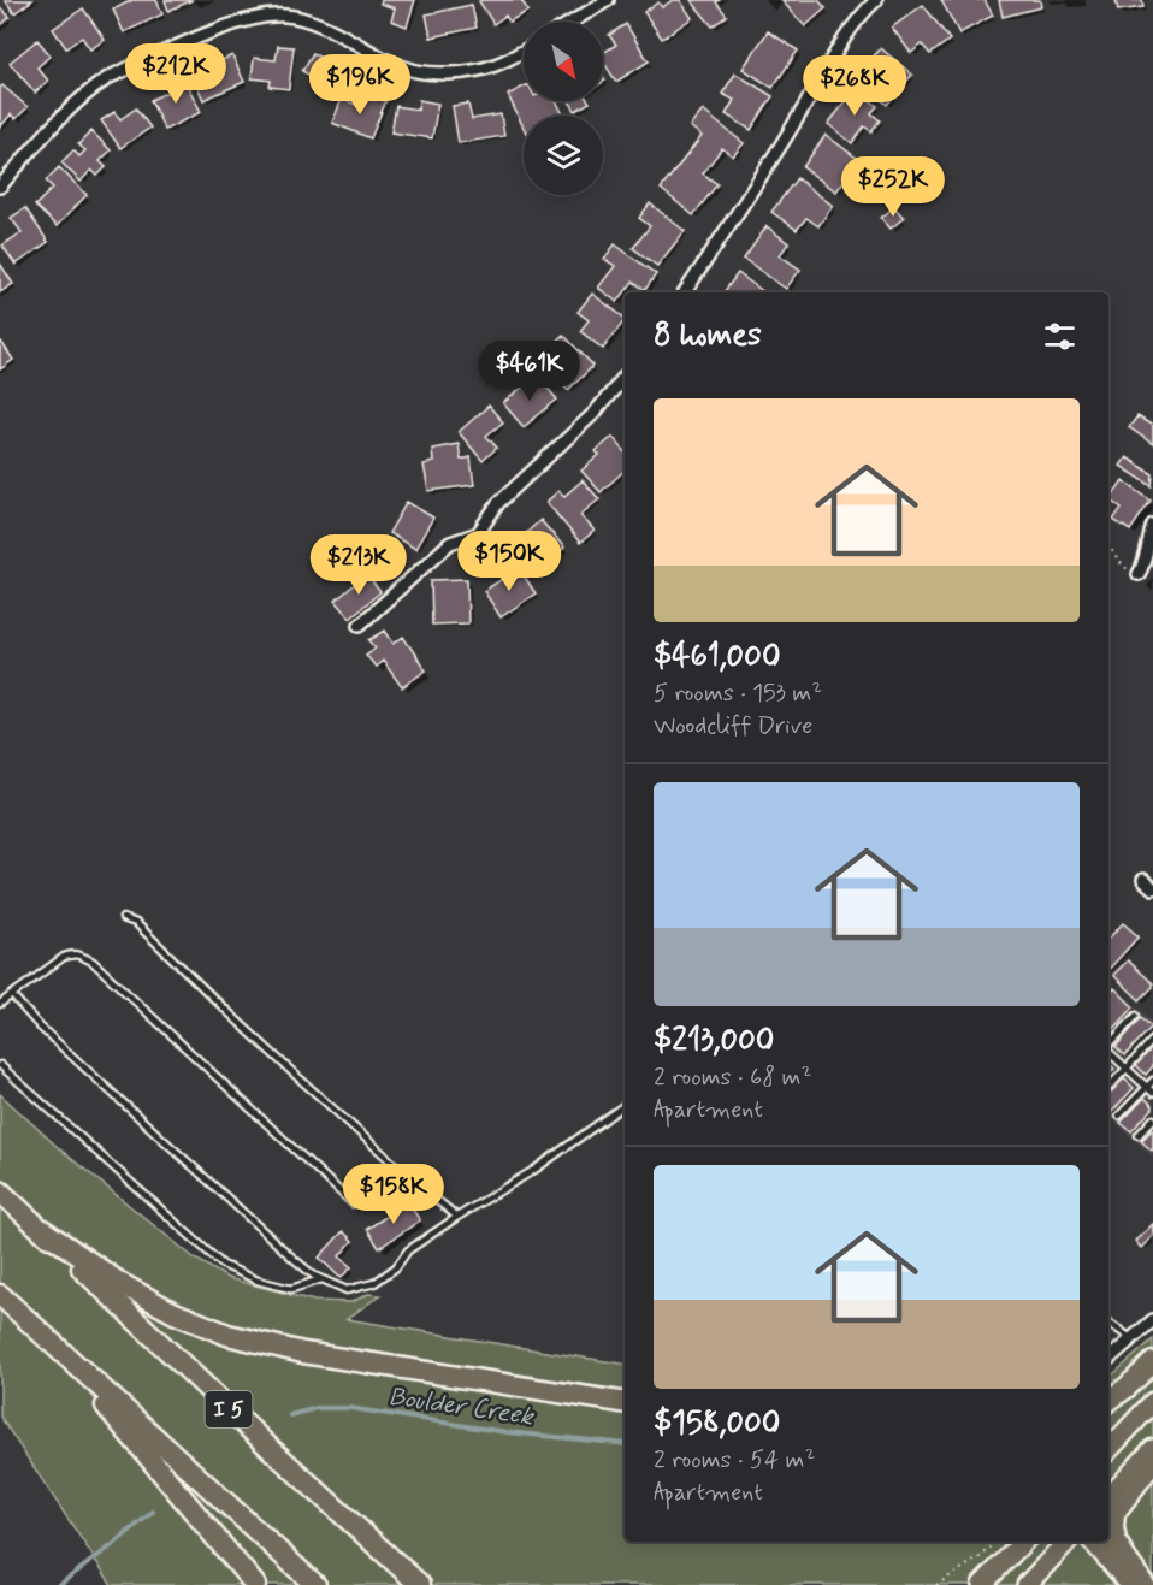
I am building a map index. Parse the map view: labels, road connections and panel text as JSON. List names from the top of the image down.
{
  "streets": {
    "highway": ["I 5"]
  },
  "water": ["Boulder Creek"],
  "north": "bottom right",
  "page": {
    "price": [
      "$212K",
      "$196K",
      "$268K",
      "$252K",
      "$461K",
      "$150K",
      "$213K",
      "$158K"
    ],
    "heading": "8 homes",
    "list": [
      {
        "name": "$461,000",
        "note": "5 rooms · 153 m² · Woodcliff Drive"
      },
      {
        "name": "$213,000",
        "note": "2 rooms · 68 m² · Apartment"
      },
      {
        "name": "$158,000",
        "note": "2 rooms · 54 m² · Apartment"
      }
    ]
  }
}
